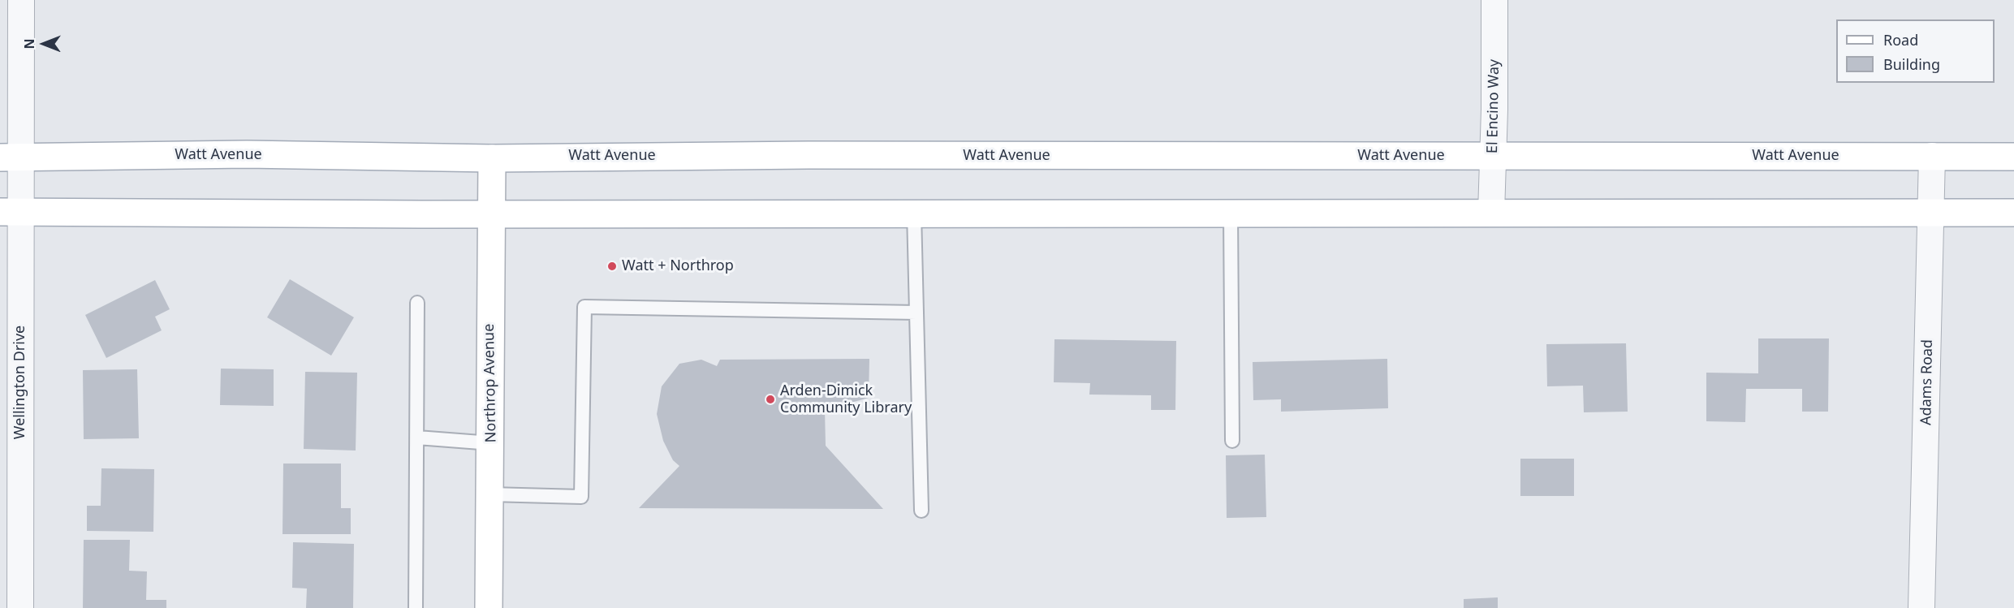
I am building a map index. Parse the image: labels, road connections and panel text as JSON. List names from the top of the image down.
{
  "streets": {
    "main road": ["Watt Avenue", "Northrop Avenue"],
    "street": ["El Encino Way", "Wellington Drive", "Adams Road"]
  },
  "crossings": [
    ["El Encino Way", "Watt Avenue"],
    ["Watt Avenue", "Wellington Drive"],
    ["Watt Avenue", "Adams Road"],
    ["Watt Avenue", "Northrop Avenue"]
  ],
  "places": ["Watt + Northrop", "Arden-Dimick Community Library"],
  "legend": ["Road", "Building"],
  "north": "left"
}
